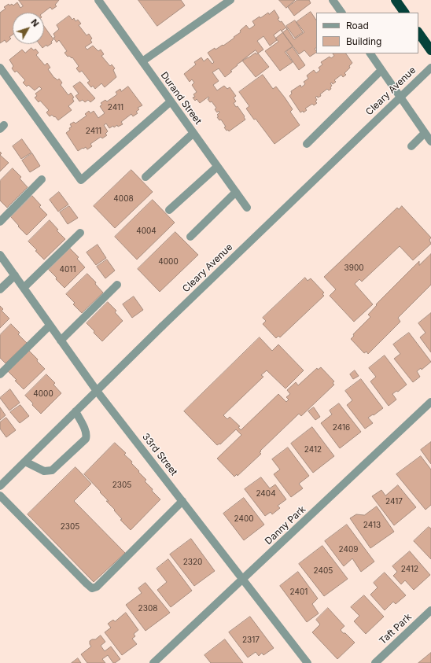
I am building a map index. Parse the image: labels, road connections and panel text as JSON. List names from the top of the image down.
{
  "streets": {
    "street": [
      "Cleary Avenue",
      "Durand Street",
      "33rd Street",
      "Danny Park",
      "Taft Park"
    ]
  },
  "crossings": [
    ["Cleary Avenue", "33rd Street"],
    ["33rd Street", "Danny Park"]
  ],
  "house_numbers": [
    "2411",
    "2411",
    "4008",
    "4004",
    "4000",
    "3900",
    "4011",
    "4000",
    "2416",
    "2412",
    "2305",
    "2404",
    "2417",
    "2400",
    "2413",
    "2305",
    "2409",
    "2320",
    "2412",
    "2405",
    "2401",
    "2308",
    "2317"
  ],
  "legend": ["Road", "Building"],
  "north": "top right"
}
